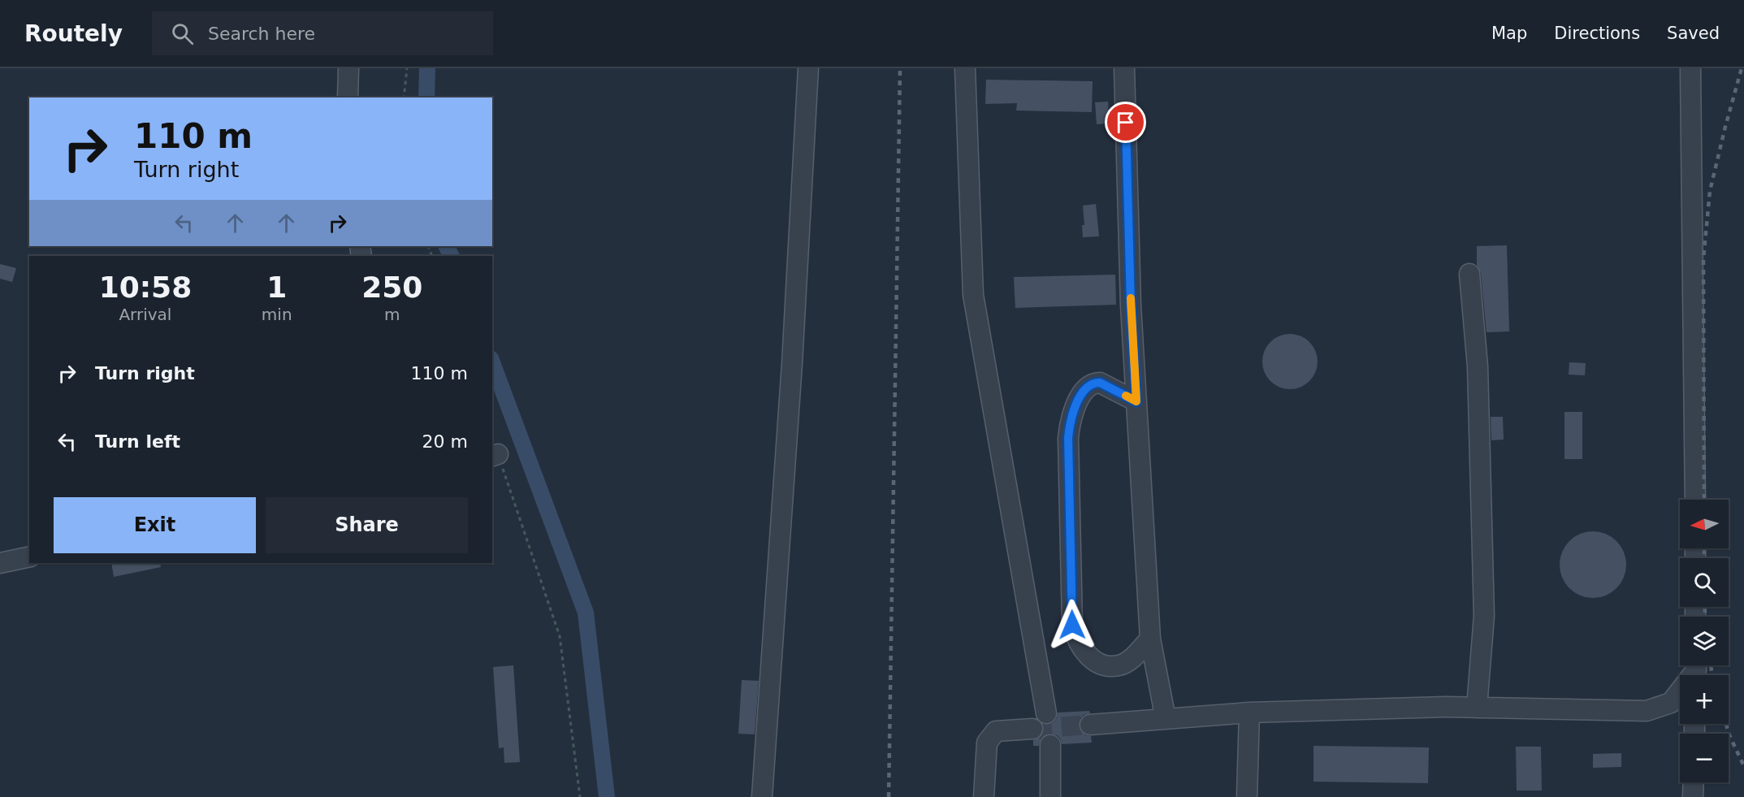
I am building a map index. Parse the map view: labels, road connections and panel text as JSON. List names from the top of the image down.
{
  "north": "left",
  "page": {
    "header": "Routely",
    "search": "Search here",
    "nav": ["Map", "Directions", "Saved"],
    "turn": ["110 m", "Turn right"],
    "eta": [
      "10:58",
      "Arrival",
      "1",
      "min",
      "250",
      "m"
    ],
    "list": [
      {
        "name": "Turn right",
        "value": "110 m"
      },
      {
        "name": "Turn left",
        "value": "20 m"
      }
    ],
    "buttons": ["Exit", "Share"],
    "map_buttons": ["+", "−"]
  }
}
